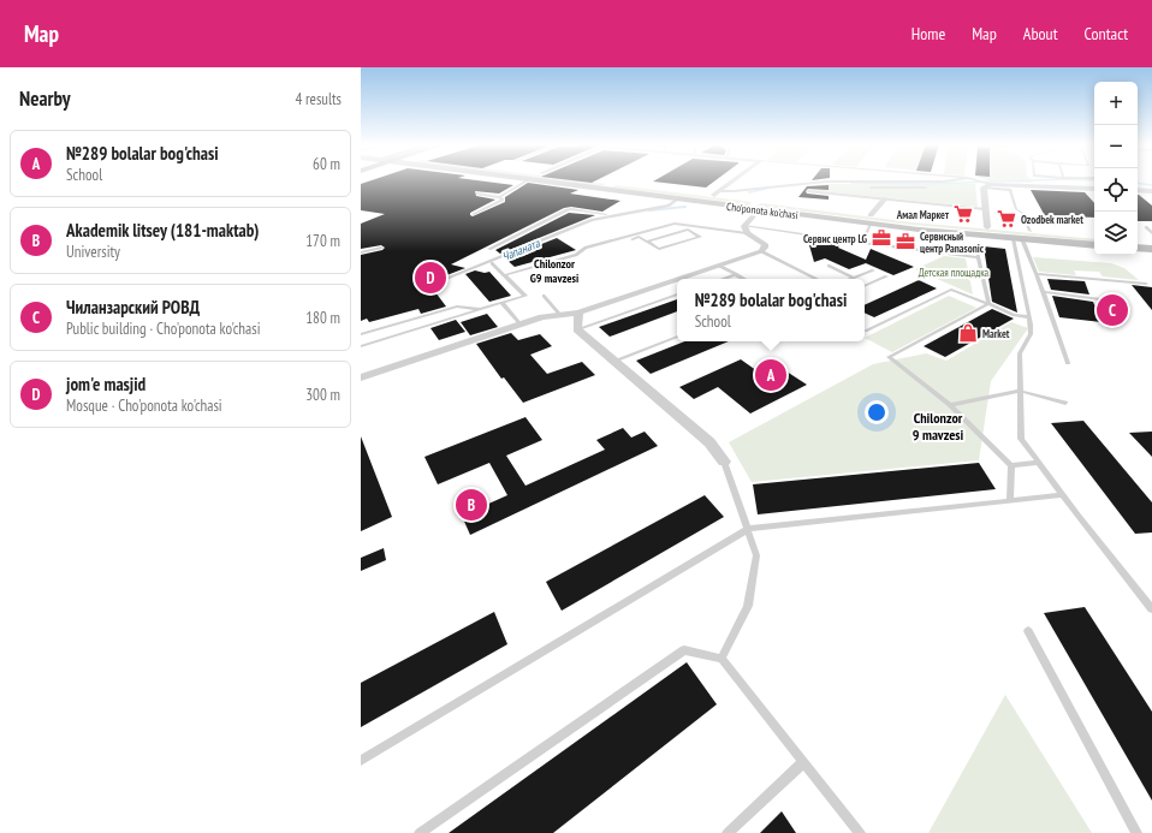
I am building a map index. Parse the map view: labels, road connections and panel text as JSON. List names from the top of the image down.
{
  "streets": {
    "main road": ["Cho'ponota ko'chasi"]
  },
  "districts": ["Chilonzor G9 mavzesi", "Chilonzor 9 mavzesi"],
  "water": ["Чапаната"],
  "parks": ["Детская площадка"],
  "places": {
    "supermarket": ["Амал Маркет", "Ozodbek market"],
    "office": ["Сервис центр LG", "Сервисный центр Panasonic"],
    "shop": ["Market"]
  },
  "page": {
    "header": "Map",
    "nav": [
      "Home",
      "Map",
      "About",
      "Contact"
    ],
    "heading": ["Nearby", "4 results"],
    "map_buttons": ["+", "−"],
    "list": [
      {
        "mark": "A",
        "name": "№289 bolalar bog'chasi",
        "note": "School",
        "value": "60 m"
      },
      {
        "mark": "B",
        "name": "Akademik litsey (181-maktab)",
        "note": "University",
        "value": "170 m"
      },
      {
        "mark": "C",
        "name": "Чиланзарский РОВД",
        "note": "Public building · Cho'ponota ko'chasi",
        "value": "180 m"
      },
      {
        "mark": "D",
        "name": "jom'e masjid",
        "note": "Mosque · Cho'ponota ko'chasi",
        "value": "300 m"
      }
    ],
    "pins": [
      "D",
      "C",
      "A",
      "B"
    ],
    "popup": ["№289 bolalar bog'chasi", "School"]
  }
}
